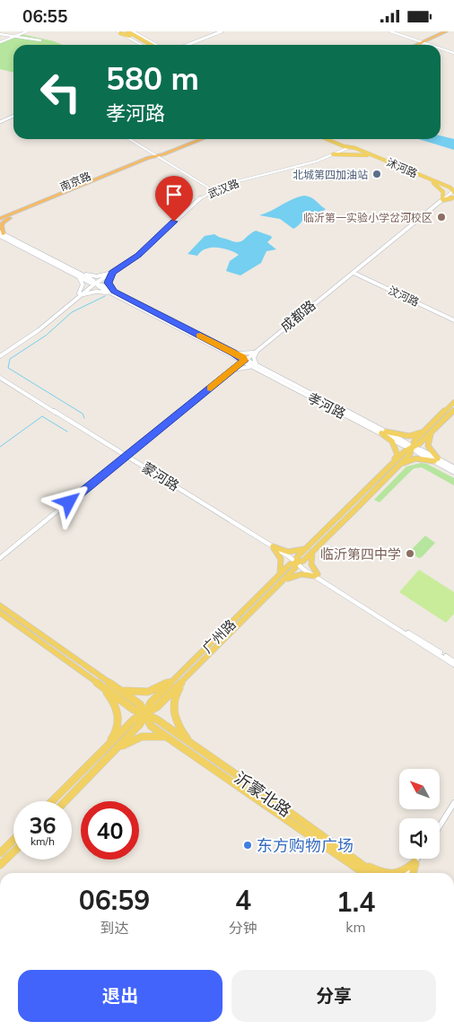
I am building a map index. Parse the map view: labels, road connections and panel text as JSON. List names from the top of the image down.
{
  "streets": {
    "highway": ["南京路"],
    "main road": [
      "沭河路",
      "武汉路",
      "孝河路",
      "广州路",
      "沂蒙北路"
    ],
    "street": ["汶河路", "成都路", "蒙河路"]
  },
  "crossings": [
    ["沭河路", "武汉路"],
    ["沭河路", "成都路"],
    ["武汉路", "孝河路"],
    ["汶河路", "成都路"],
    ["成都路", "孝河路"],
    ["成都路", "蒙河路"],
    ["孝河路", "广州路"],
    ["蒙河路", "广州路"],
    ["广州路", "沂蒙北路"]
  ],
  "places": [
    "北城第四加油站",
    "临沂第一实验小学岔河校区",
    "临沂第四中学",
    "东方购物广场"
  ],
  "north": "top left",
  "page": {
    "status": "06:55",
    "turn": ["580 m", "孝河路"],
    "speed": "36 km/h",
    "limit": "40",
    "eta": [
      "06:59",
      "到达",
      "4",
      "分钟",
      "1.4",
      "km"
    ],
    "buttons": ["退出", "分享"]
  }
}
